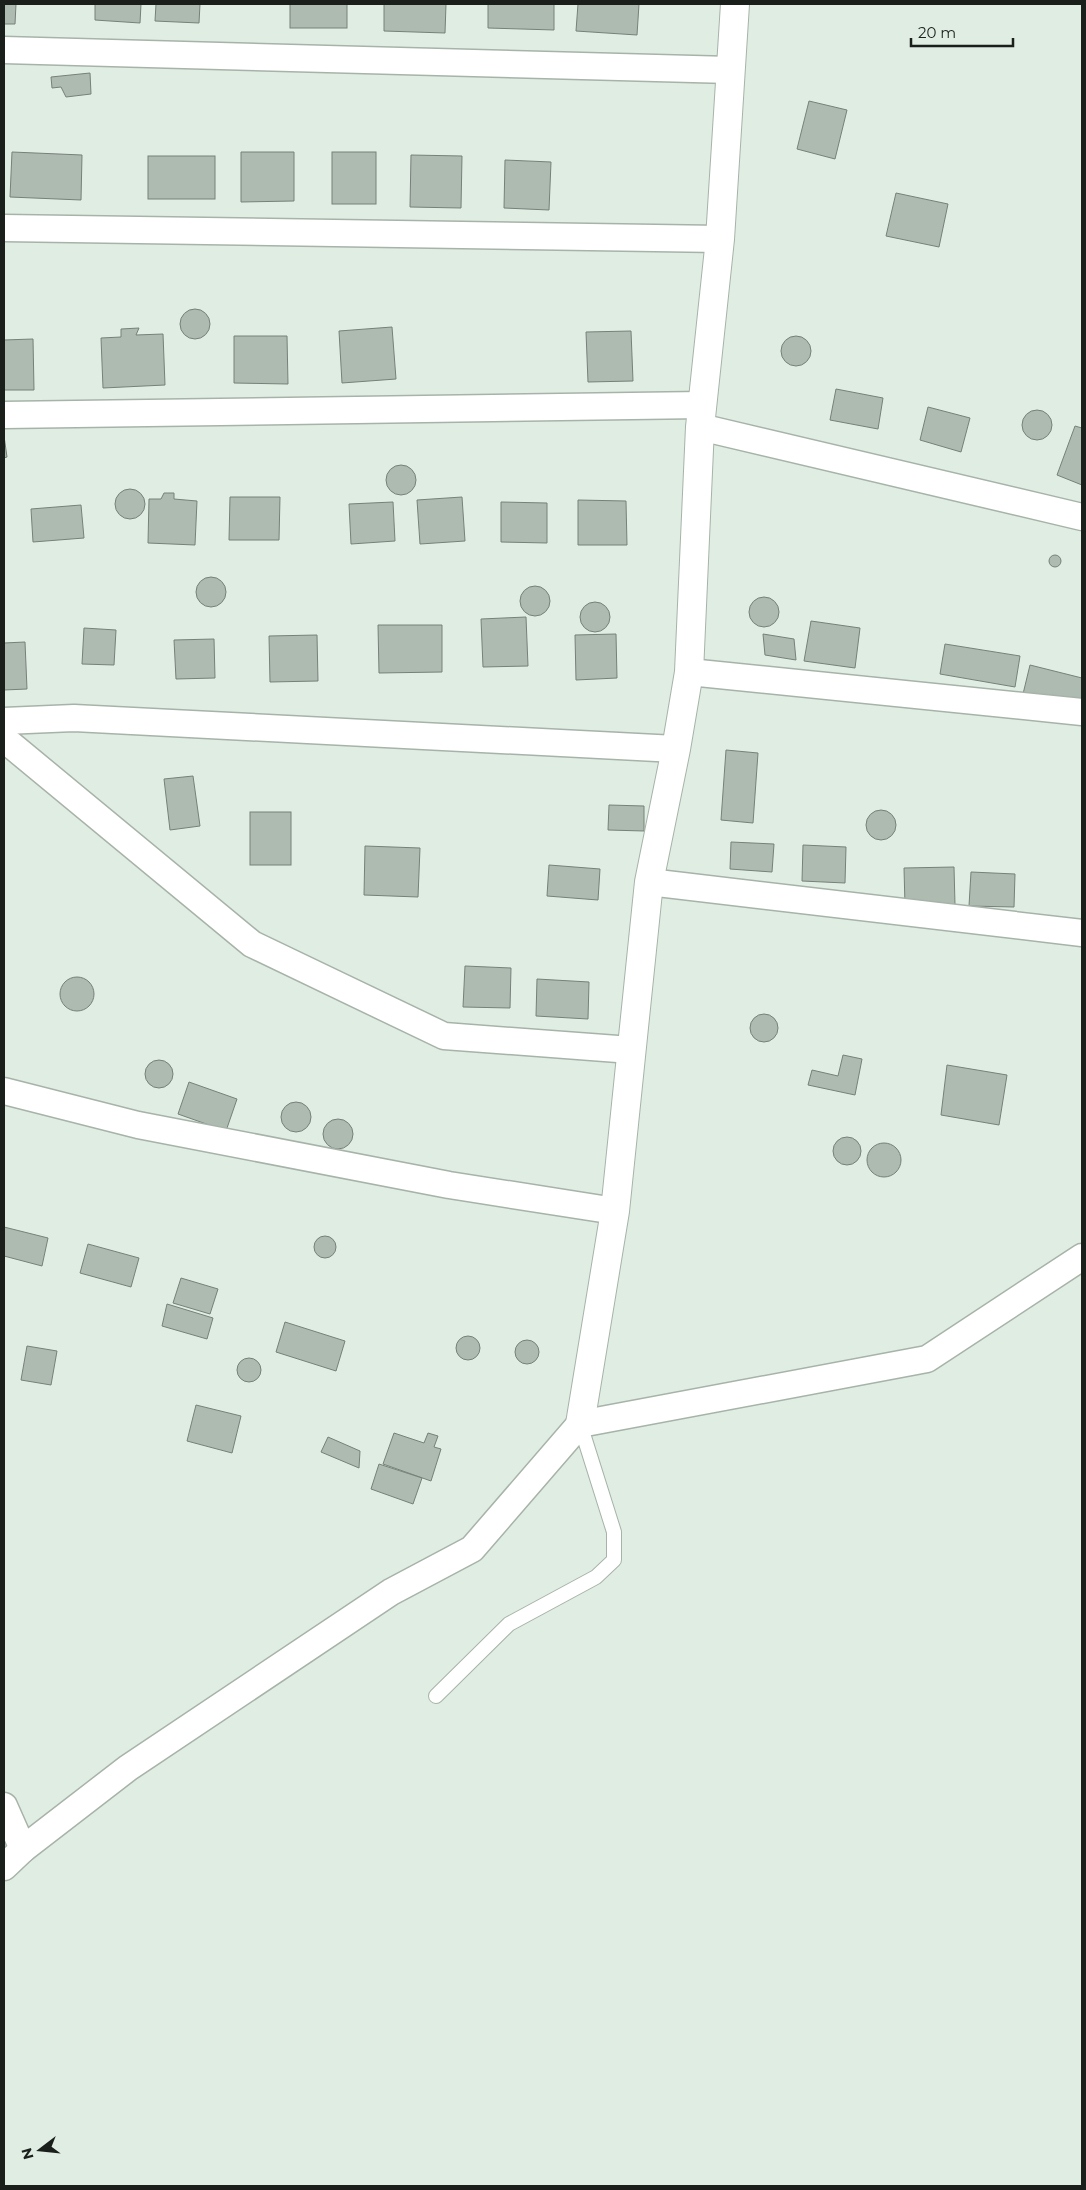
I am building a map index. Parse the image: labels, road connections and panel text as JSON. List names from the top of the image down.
{
  "scale_bar": "20 m",
  "north": "left"
}
